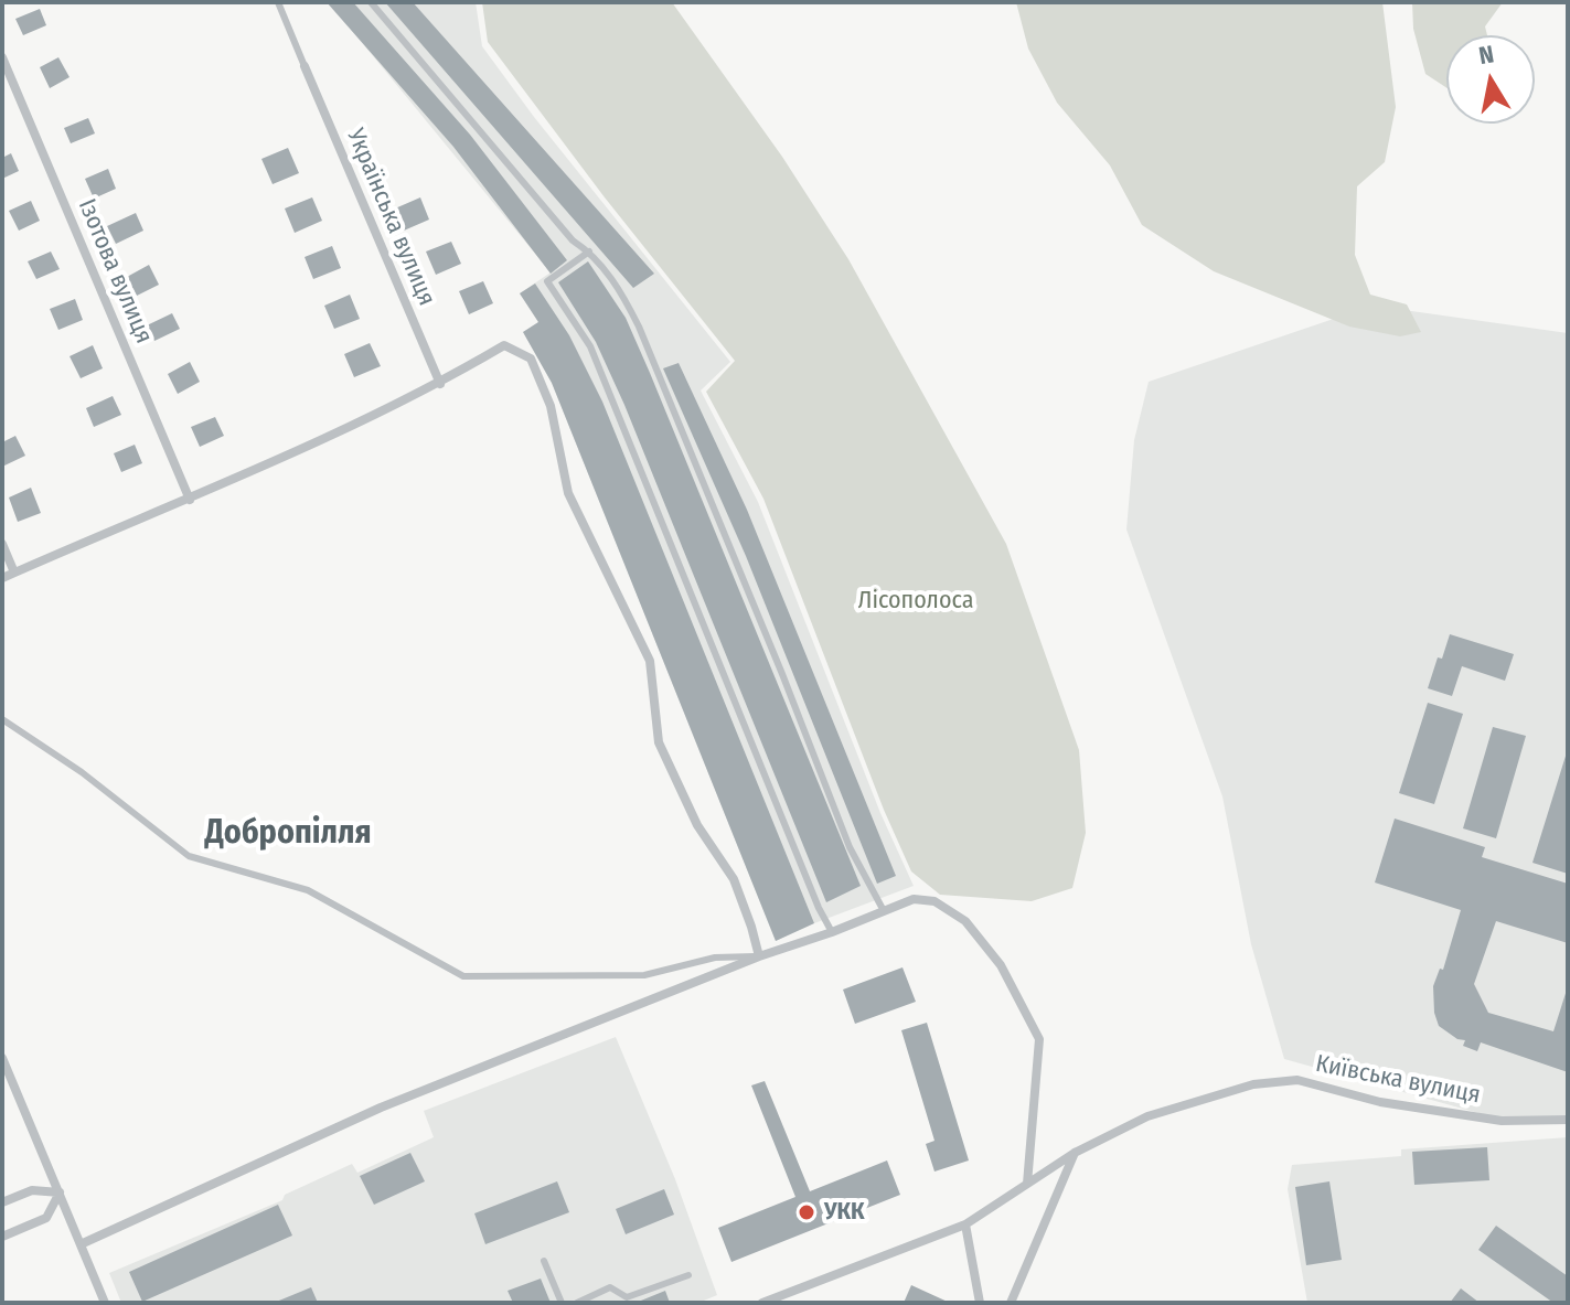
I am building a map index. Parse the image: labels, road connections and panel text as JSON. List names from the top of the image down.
{
  "streets": {
    "street": ["Українська вулиця", "Ізотова вулиця", "Київська вулиця"]
  },
  "districts": ["Добропілля"],
  "parks": ["Лісополоса"],
  "places": ["УКК"],
  "north": "top"
}
